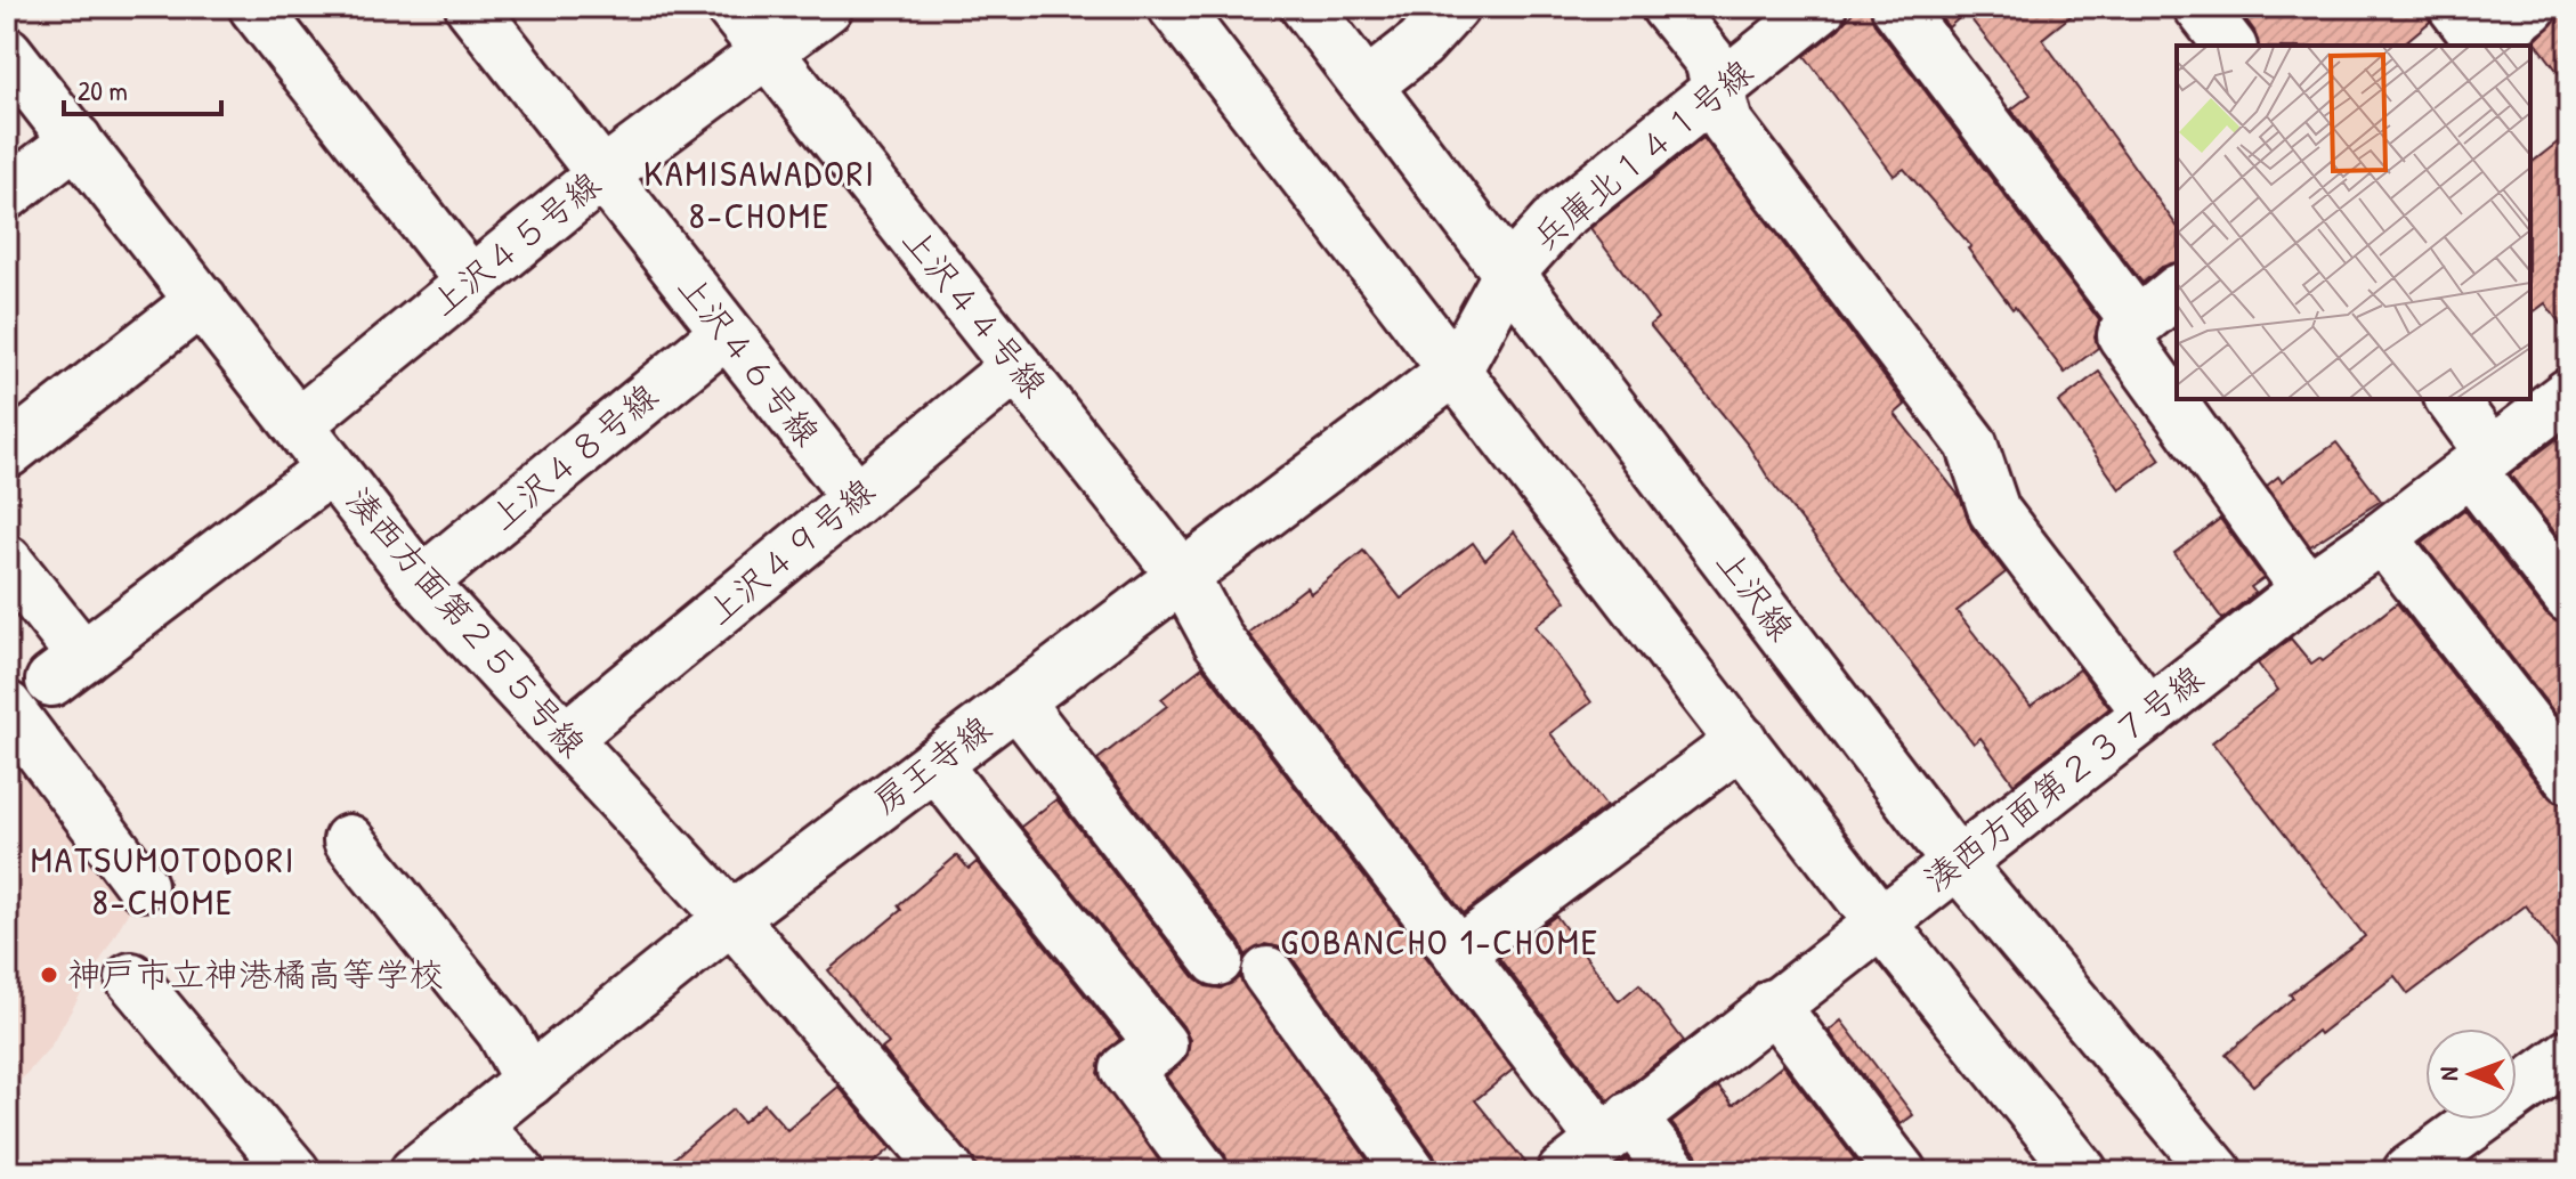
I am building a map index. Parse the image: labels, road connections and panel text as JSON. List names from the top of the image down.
{
  "streets": {
    "street": [
      "兵庫北１４１号線",
      "上沢４５号線",
      "上沢４４号線",
      "上沢４６号線",
      "上沢４８号線",
      "上沢４９号線",
      "上沢線",
      "湊西方面第２５５号線",
      "房王寺線",
      "湊西方面第２３７号線"
    ]
  },
  "crossings": [
    ["兵庫北１４１号線", "上沢線"],
    ["兵庫北１４１号線", "房王寺線"],
    ["上沢４５号線", "上沢４４号線"],
    ["上沢４５号線", "上沢４６号線"],
    ["上沢４５号線", "湊西方面第２５５号線"],
    ["上沢４４号線", "上沢４９号線"],
    ["上沢４４号線", "房王寺線"],
    ["上沢４４号線", "湊西方面第２３７号線"],
    ["上沢４６号線", "上沢４８号線"],
    ["上沢４６号線", "上沢４９号線"],
    ["上沢４８号線", "湊西方面第２５５号線"],
    ["上沢４９号線", "湊西方面第２５５号線"],
    ["上沢線", "湊西方面第２３７号線"],
    ["湊西方面第２５５号線", "房王寺線"]
  ],
  "districts": ["KAMISAWADORI 8-CHOME", "MATSUMOTODORI 8-CHOME", "GOBANCHO 1-CHOME"],
  "places": ["神戸市立神港橘高等学校"],
  "scale_bar": "20 m",
  "north": "left"
}
